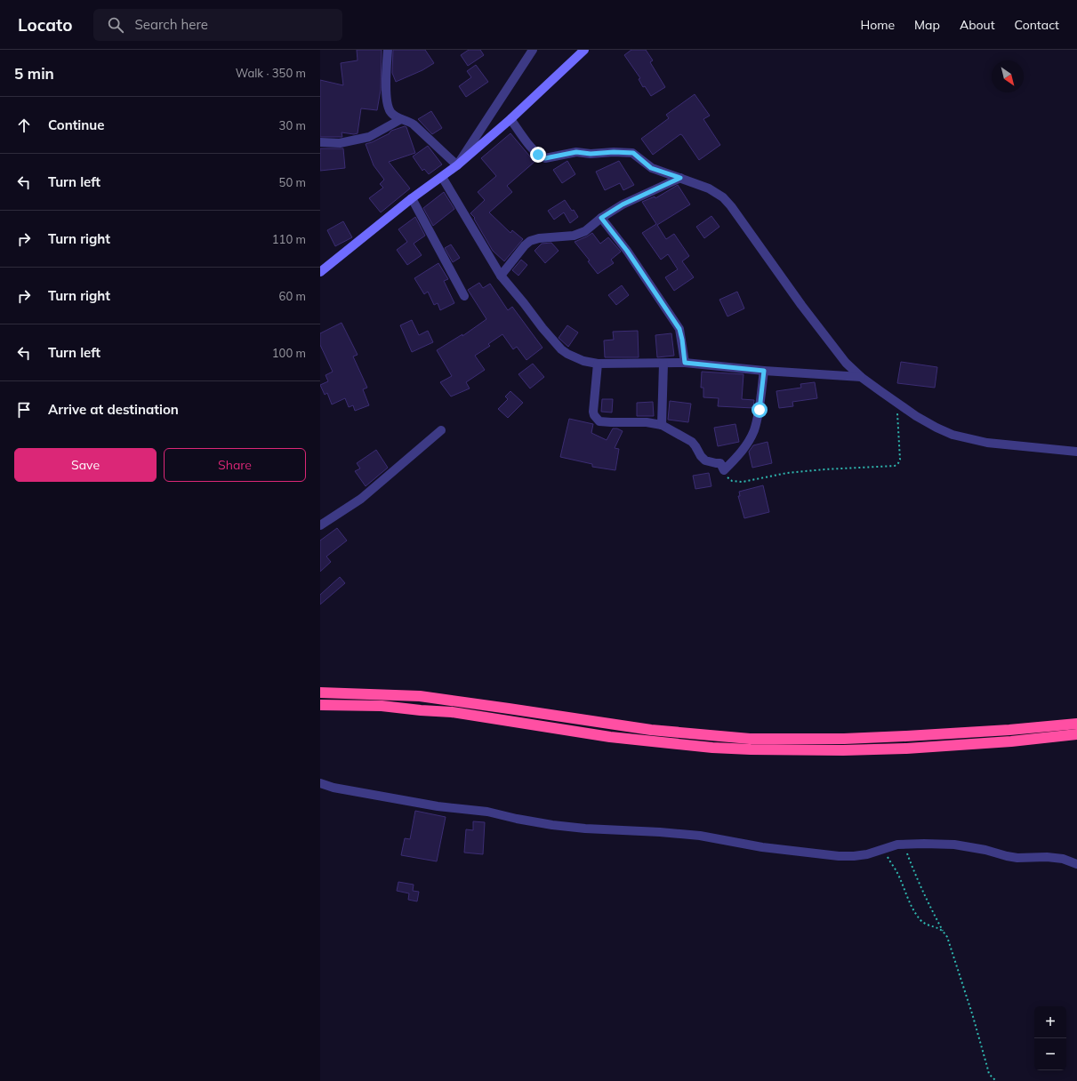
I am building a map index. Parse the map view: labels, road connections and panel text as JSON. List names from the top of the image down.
{
  "north": "bottom right",
  "page": {
    "header": "Locato",
    "search": "Search here",
    "nav": [
      "Home",
      "Map",
      "About",
      "Contact"
    ],
    "heading": ["5 min", "Walk · 350 m"],
    "list": [
      ["Continue", "30 m"],
      ["Turn left", "50 m"],
      ["Turn right", "110 m"],
      ["Turn right", "60 m"],
      ["Turn left", "100 m"],
      "Arrive at destination"
    ],
    "buttons": ["Save", "Share"],
    "map_buttons": ["+", "−"]
  }
}
